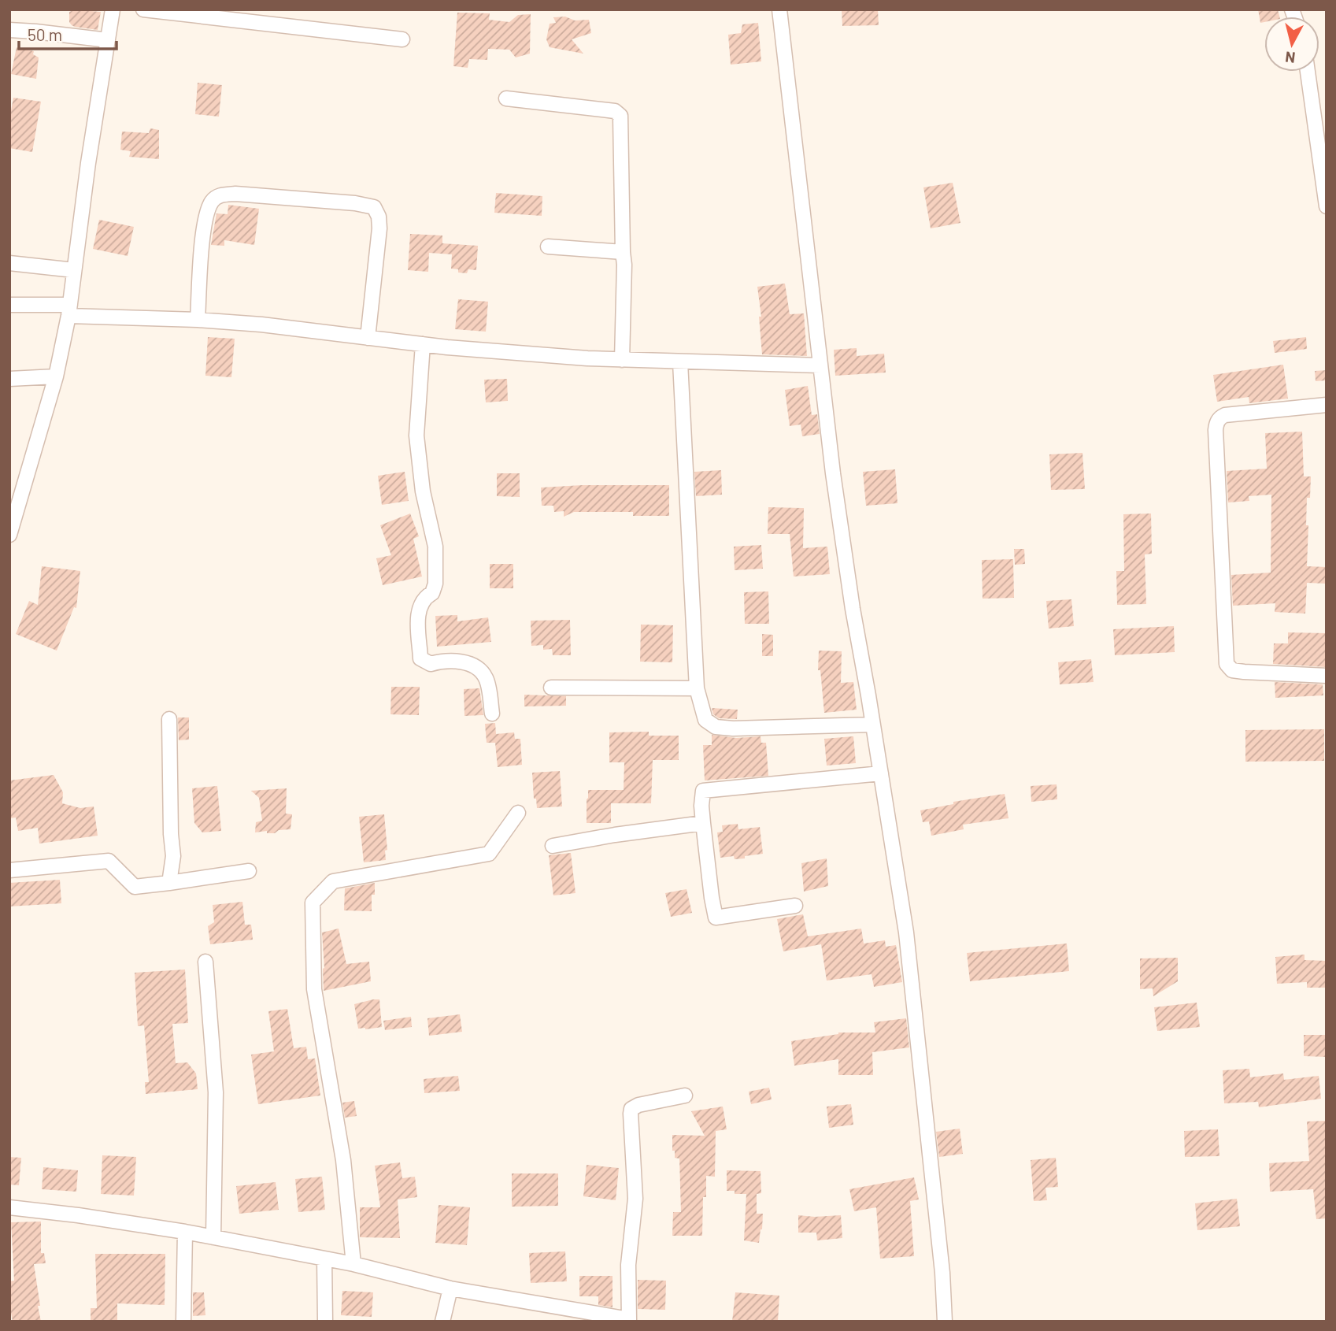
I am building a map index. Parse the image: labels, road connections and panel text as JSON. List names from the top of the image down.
{
  "scale_bar": "50 m",
  "north": "bottom"
}
